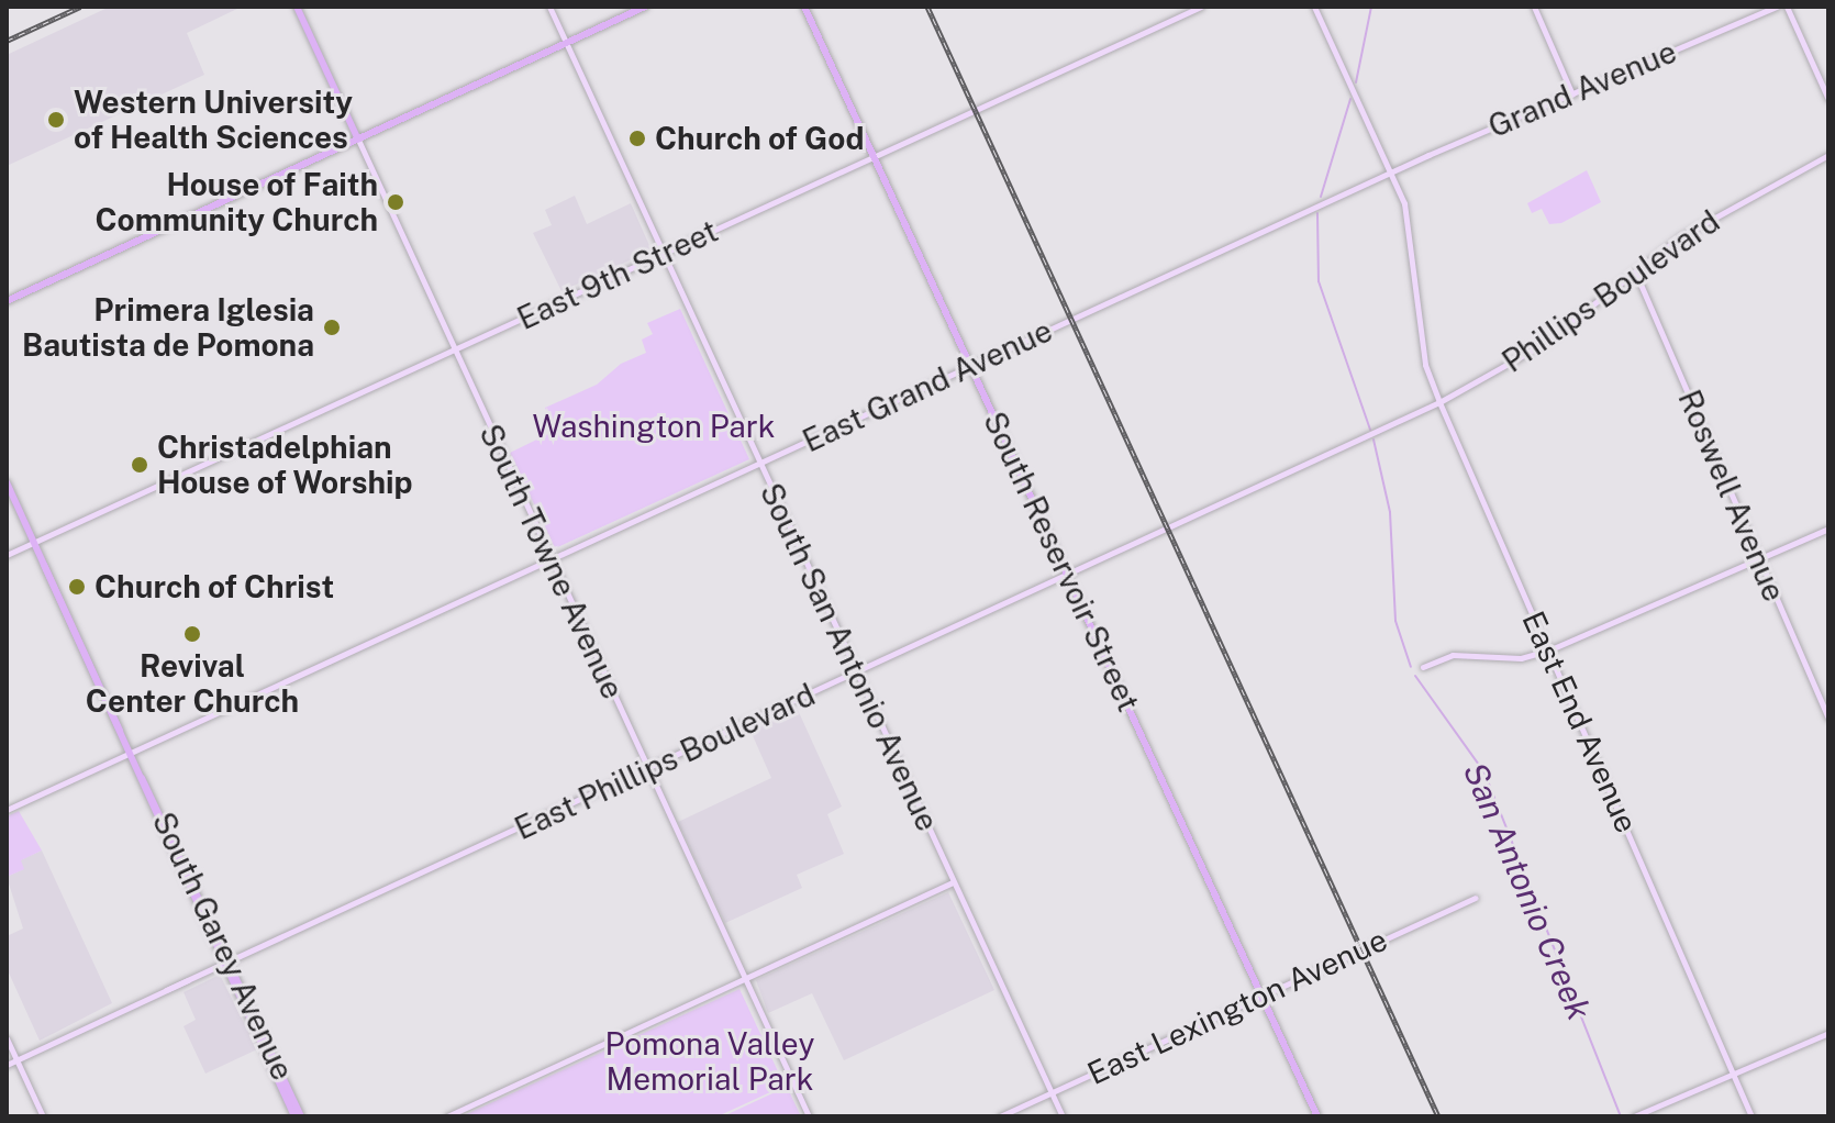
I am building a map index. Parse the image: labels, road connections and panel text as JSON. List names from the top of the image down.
{
  "streets": {
    "main road": ["South Towne Avenue", "South Reservoir Street", "South Garey Avenue"],
    "street": [
      "Grand Avenue",
      "East 9th Street",
      "Phillips Boulevard",
      "East Grand Avenue",
      "Roswell Avenue",
      "South San Antonio Avenue",
      "East End Avenue",
      "East Phillips Boulevard",
      "East Lexington Avenue"
    ]
  },
  "crossings": [
    ["Grand Avenue", "East Grand Avenue"],
    ["Grand Avenue", "East End Avenue"],
    ["East 9th Street", "South Towne Avenue"],
    ["East 9th Street", "South Reservoir Street"],
    ["East 9th Street", "South San Antonio Avenue"],
    ["East 9th Street", "South Garey Avenue"],
    ["Phillips Boulevard", "Roswell Avenue"],
    ["Phillips Boulevard", "East End Avenue"],
    ["Phillips Boulevard", "East Phillips Boulevard"],
    ["East Grand Avenue", "South Towne Avenue"],
    ["East Grand Avenue", "South Reservoir Street"],
    ["East Grand Avenue", "South San Antonio Avenue"],
    ["East Grand Avenue", "East End Avenue"],
    ["East Grand Avenue", "South Garey Avenue"],
    ["South Towne Avenue", "East Phillips Boulevard"],
    ["South Reservoir Street", "East Phillips Boulevard"],
    ["South Reservoir Street", "East Lexington Avenue"],
    ["South San Antonio Avenue", "East Phillips Boulevard"],
    ["South San Antonio Avenue", "East Lexington Avenue"],
    ["East End Avenue", "East Phillips Boulevard"],
    ["East Phillips Boulevard", "South Garey Avenue"]
  ],
  "water": ["San Antonio Creek"],
  "parks": ["Washington Park", "Pomona Valley Memorial Park"],
  "places": [
    "Western University of Health Sciences",
    "Church of God",
    "House of Faith Community Church",
    "Primera Iglesia Bautista de Pomona",
    "Christadelphian House of Worship",
    "Church of Christ",
    "Revival Center Church"
  ]
}
